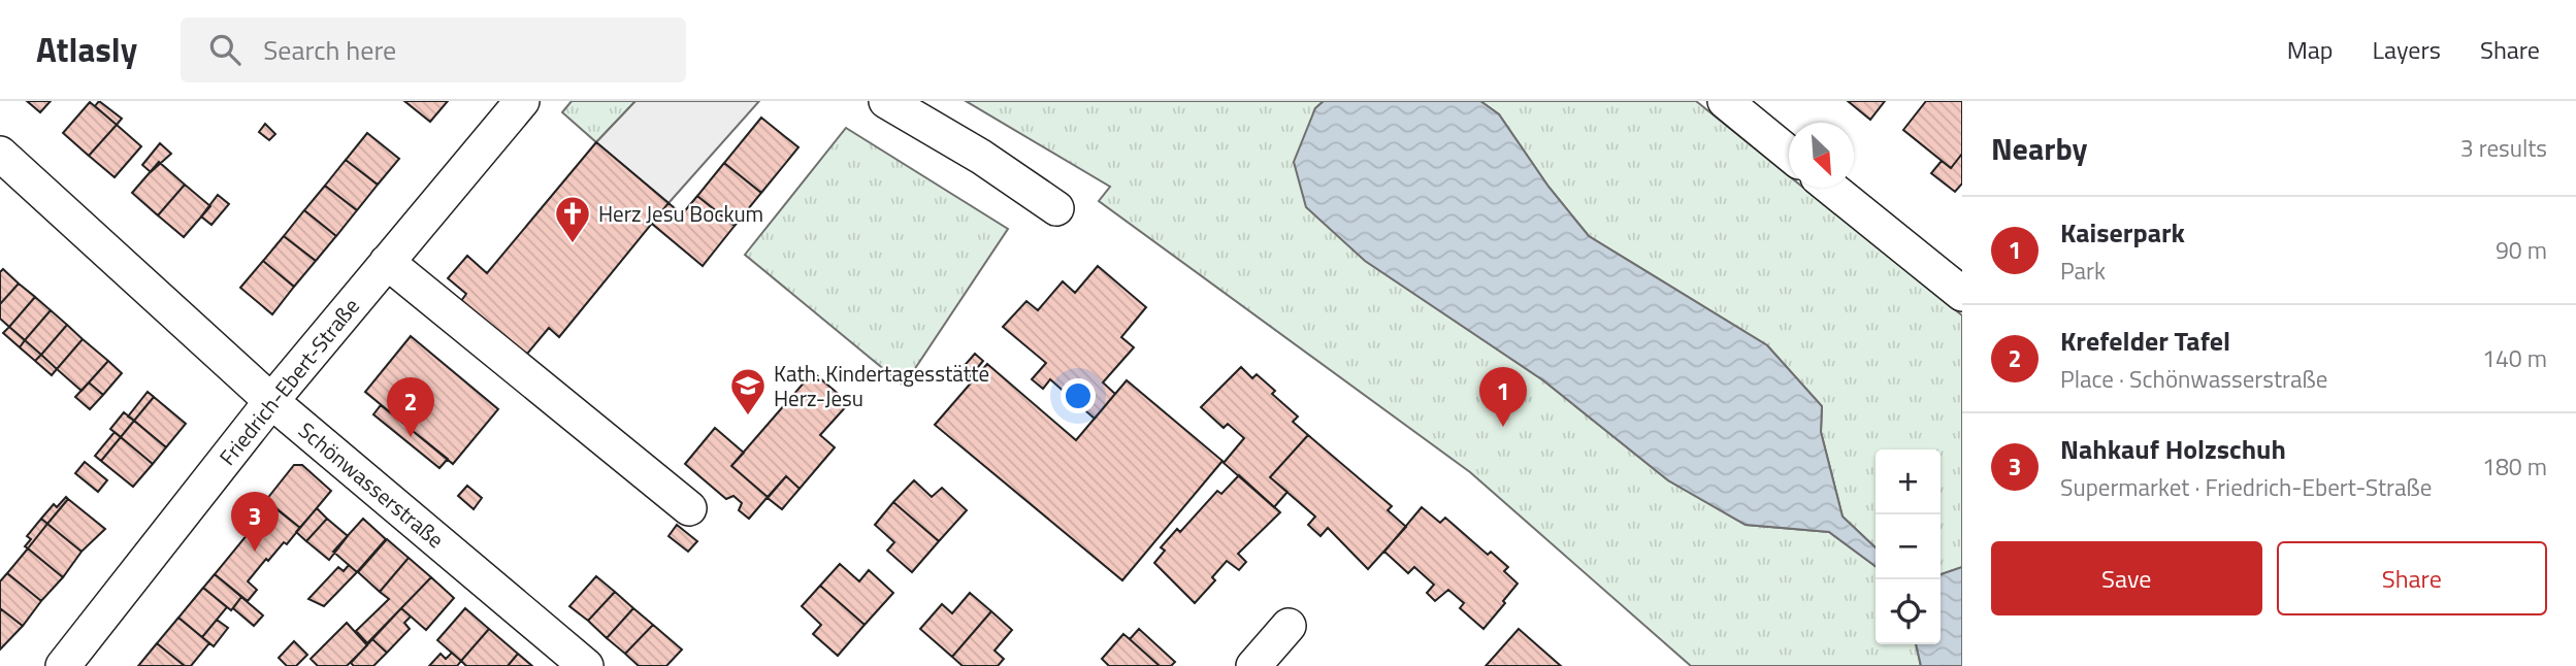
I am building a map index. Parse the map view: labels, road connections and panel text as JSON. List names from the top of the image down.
{
  "streets": {
    "street": ["Friedrich-Ebert-Straße", "Schönwasserstraße"]
  },
  "crossings": [
    ["Friedrich-Ebert-Straße", "Schönwasserstraße"]
  ],
  "places": {
    "church": ["Herz Jesu Bockum"],
    "school or university": ["Kath. Kindertagesstätte Herz-Jesu"]
  },
  "north": "bottom right",
  "page": {
    "header": "Atlasly",
    "search": "Search here",
    "nav": ["Map", "Layers", "Share"],
    "heading": ["Nearby", "3 results"],
    "list": [
      {
        "mark": "1",
        "name": "Kaiserpark",
        "note": "Park",
        "value": "90 m"
      },
      {
        "mark": "2",
        "name": "Krefelder Tafel",
        "note": "Place · Schönwasserstraße",
        "value": "140 m"
      },
      {
        "mark": "3",
        "name": "Nahkauf Holzschuh",
        "note": "Supermarket · Friedrich-Ebert-Straße",
        "value": "180 m"
      }
    ],
    "pins": ["1", "2", "3"],
    "map_buttons": ["+", "−"],
    "buttons": ["Save", "Share"]
  }
}
